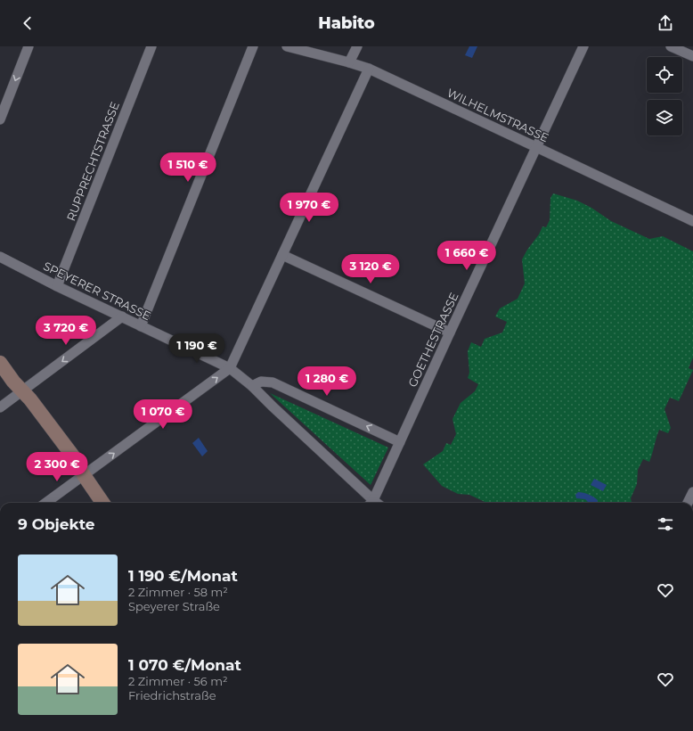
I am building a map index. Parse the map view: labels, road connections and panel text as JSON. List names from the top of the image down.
{
  "streets": {
    "street": [
      "WILHELMSTRASSE",
      "RUPPRECHTSTRASSE",
      "SPEYERER STRASSE",
      "GOETHESTRASSE"
    ]
  },
  "crossings": [
    ["WILHELMSTRASSE", "GOETHESTRASSE"],
    ["RUPPRECHTSTRASSE", "SPEYERER STRASSE"],
    ["SPEYERER STRASSE", "GOETHESTRASSE"]
  ],
  "page": {
    "header": "Habito",
    "price": [
      "1 510 €",
      "1 970 €",
      "1 660 €",
      "3 120 €",
      "3 720 €",
      "1 190 €",
      "1 280 €",
      "1 070 €",
      "2 300 €"
    ],
    "heading": "9 Objekte",
    "list": [
      {
        "name": "1 190 €/Monat",
        "note": "2 Zimmer · 58 m² · Speyerer Straße"
      },
      {
        "name": "1 070 €/Monat",
        "note": "2 Zimmer · 56 m² · Friedrichstraße"
      }
    ]
  }
}
